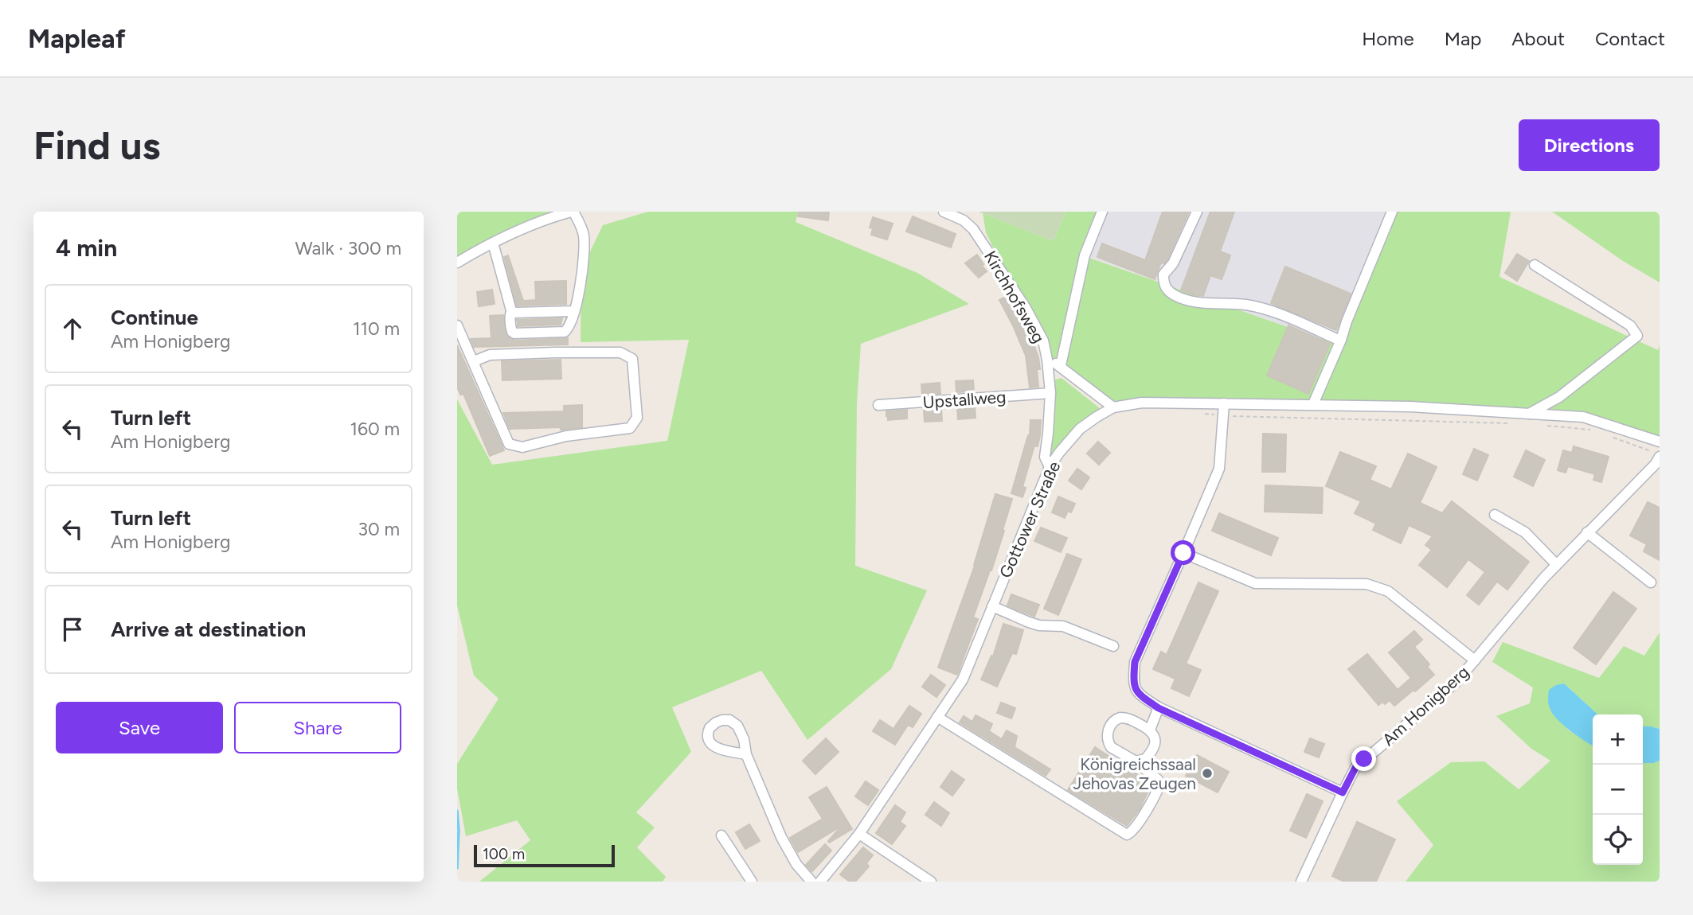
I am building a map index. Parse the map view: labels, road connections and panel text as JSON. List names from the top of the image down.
{
  "streets": {
    "street": [
      "Kirchhofsweg",
      "Upstallweg",
      "Gottower Straße",
      "Am Honigberg"
    ]
  },
  "crossings": [
    ["Kirchhofsweg", "Upstallweg"],
    ["Kirchhofsweg", "Gottower Straße"]
  ],
  "places": ["Königreichssaal Jehovas Zeugen"],
  "scale_bar": "100 m",
  "page": {
    "header": "Mapleaf",
    "nav": [
      "Home",
      "Map",
      "About",
      "Contact"
    ],
    "buttons": [
      "Directions",
      ["Save", "Share"]
    ],
    "title": "Find us",
    "heading": ["4 min", "Walk · 300 m"],
    "list": [
      ["Continue", "Am Honigberg", "110 m"],
      ["Turn left", "Am Honigberg", "160 m"],
      ["Turn left", "Am Honigberg", "30 m"],
      "Arrive at destination"
    ],
    "map_buttons": ["+", "−"],
    "scale": "100 m"
  }
}
